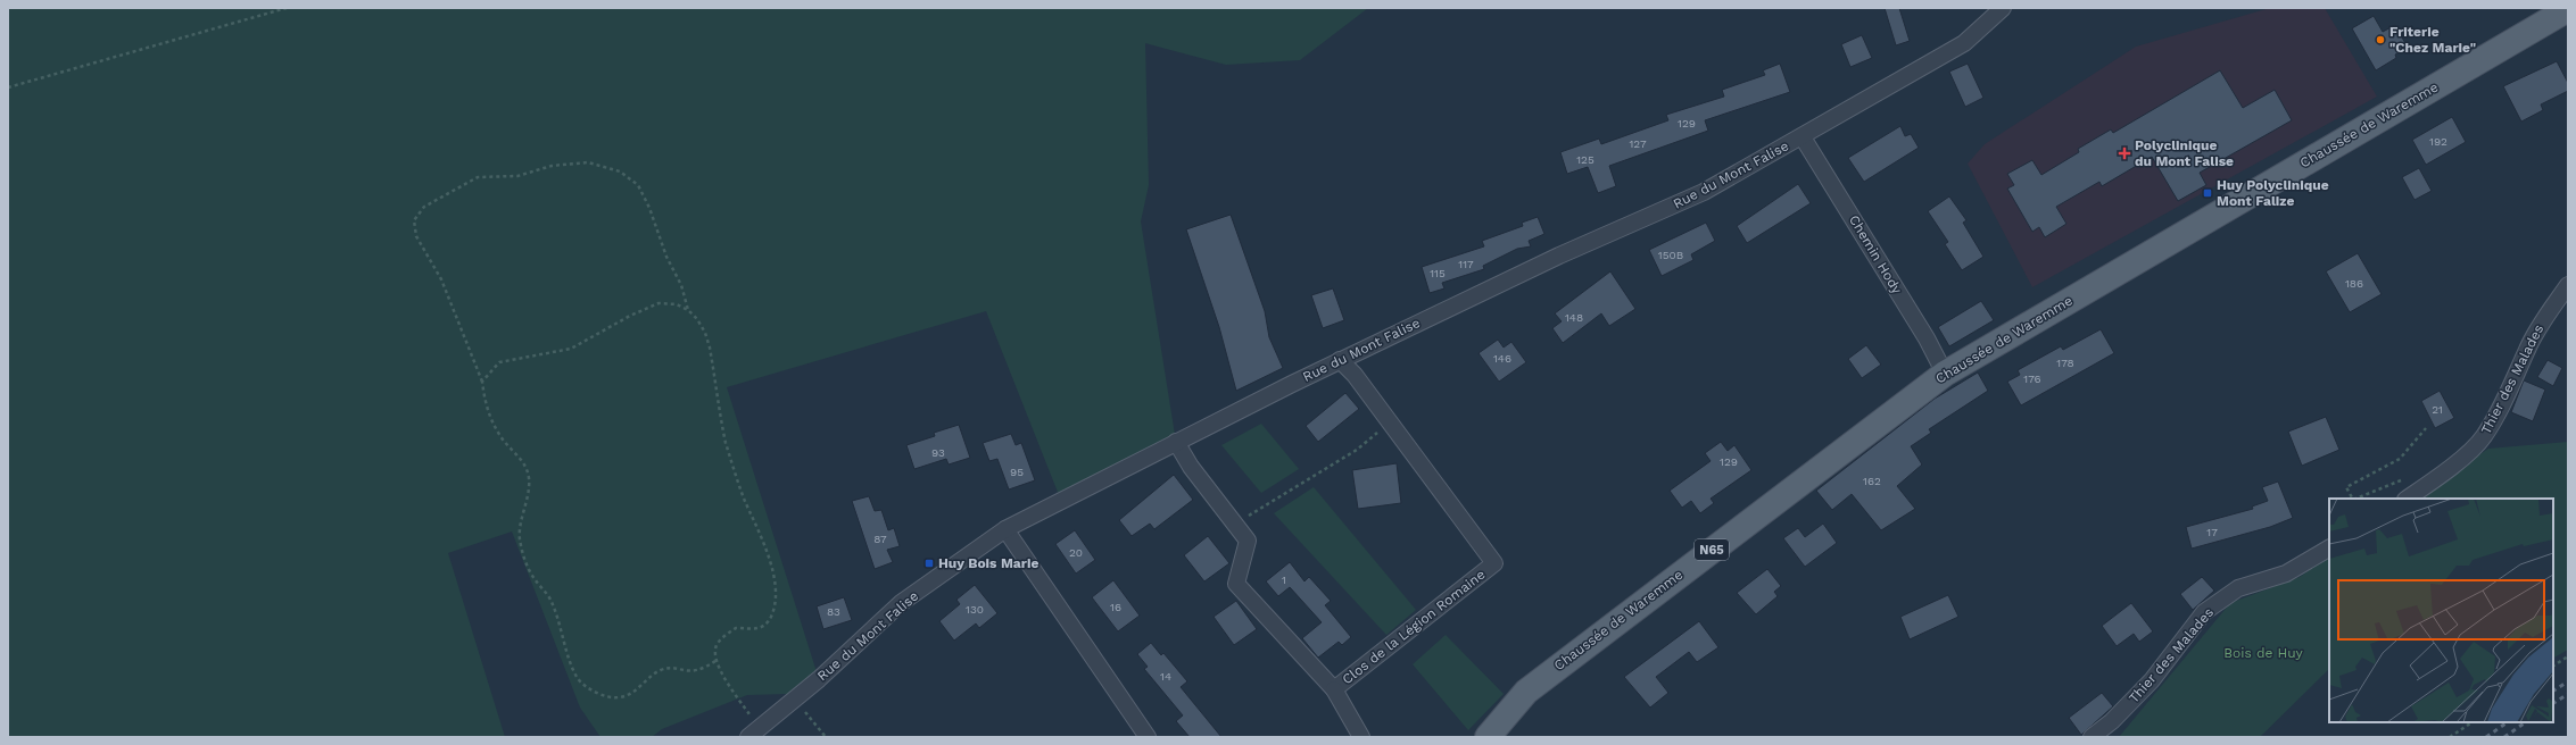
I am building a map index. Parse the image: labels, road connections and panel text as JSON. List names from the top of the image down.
{
  "streets": {
    "main road": ["Chaussée de Waremme", "N65"],
    "street": [
      "Rue du Mont Falise",
      "Chemin Hody",
      "Thier des Malades",
      "Clos de la Légion Romaine"
    ]
  },
  "crossings": [
    ["Chaussée de Waremme", "Chemin Hody"],
    ["Rue du Mont Falise", "Chemin Hody"],
    ["Rue du Mont Falise", "Clos de la Légion Romaine"]
  ],
  "parks": ["Bois de Huy"],
  "places": {
    "other": ["Friterie \"Chez Marie\""],
    "health": ["Polyclinique du Mont Falise"],
    "transit": ["Huy Polyclinique Mont Falize", "Huy Bois Marie"]
  },
  "house_numbers": [
    "129",
    "192",
    "127",
    "125",
    "150B",
    "117",
    "115",
    "186",
    "148",
    "146",
    "178",
    "176",
    "21",
    "93",
    "129",
    "95",
    "162",
    "17",
    "87",
    "20",
    "1",
    "16",
    "130",
    "83",
    "14"
  ]
}
